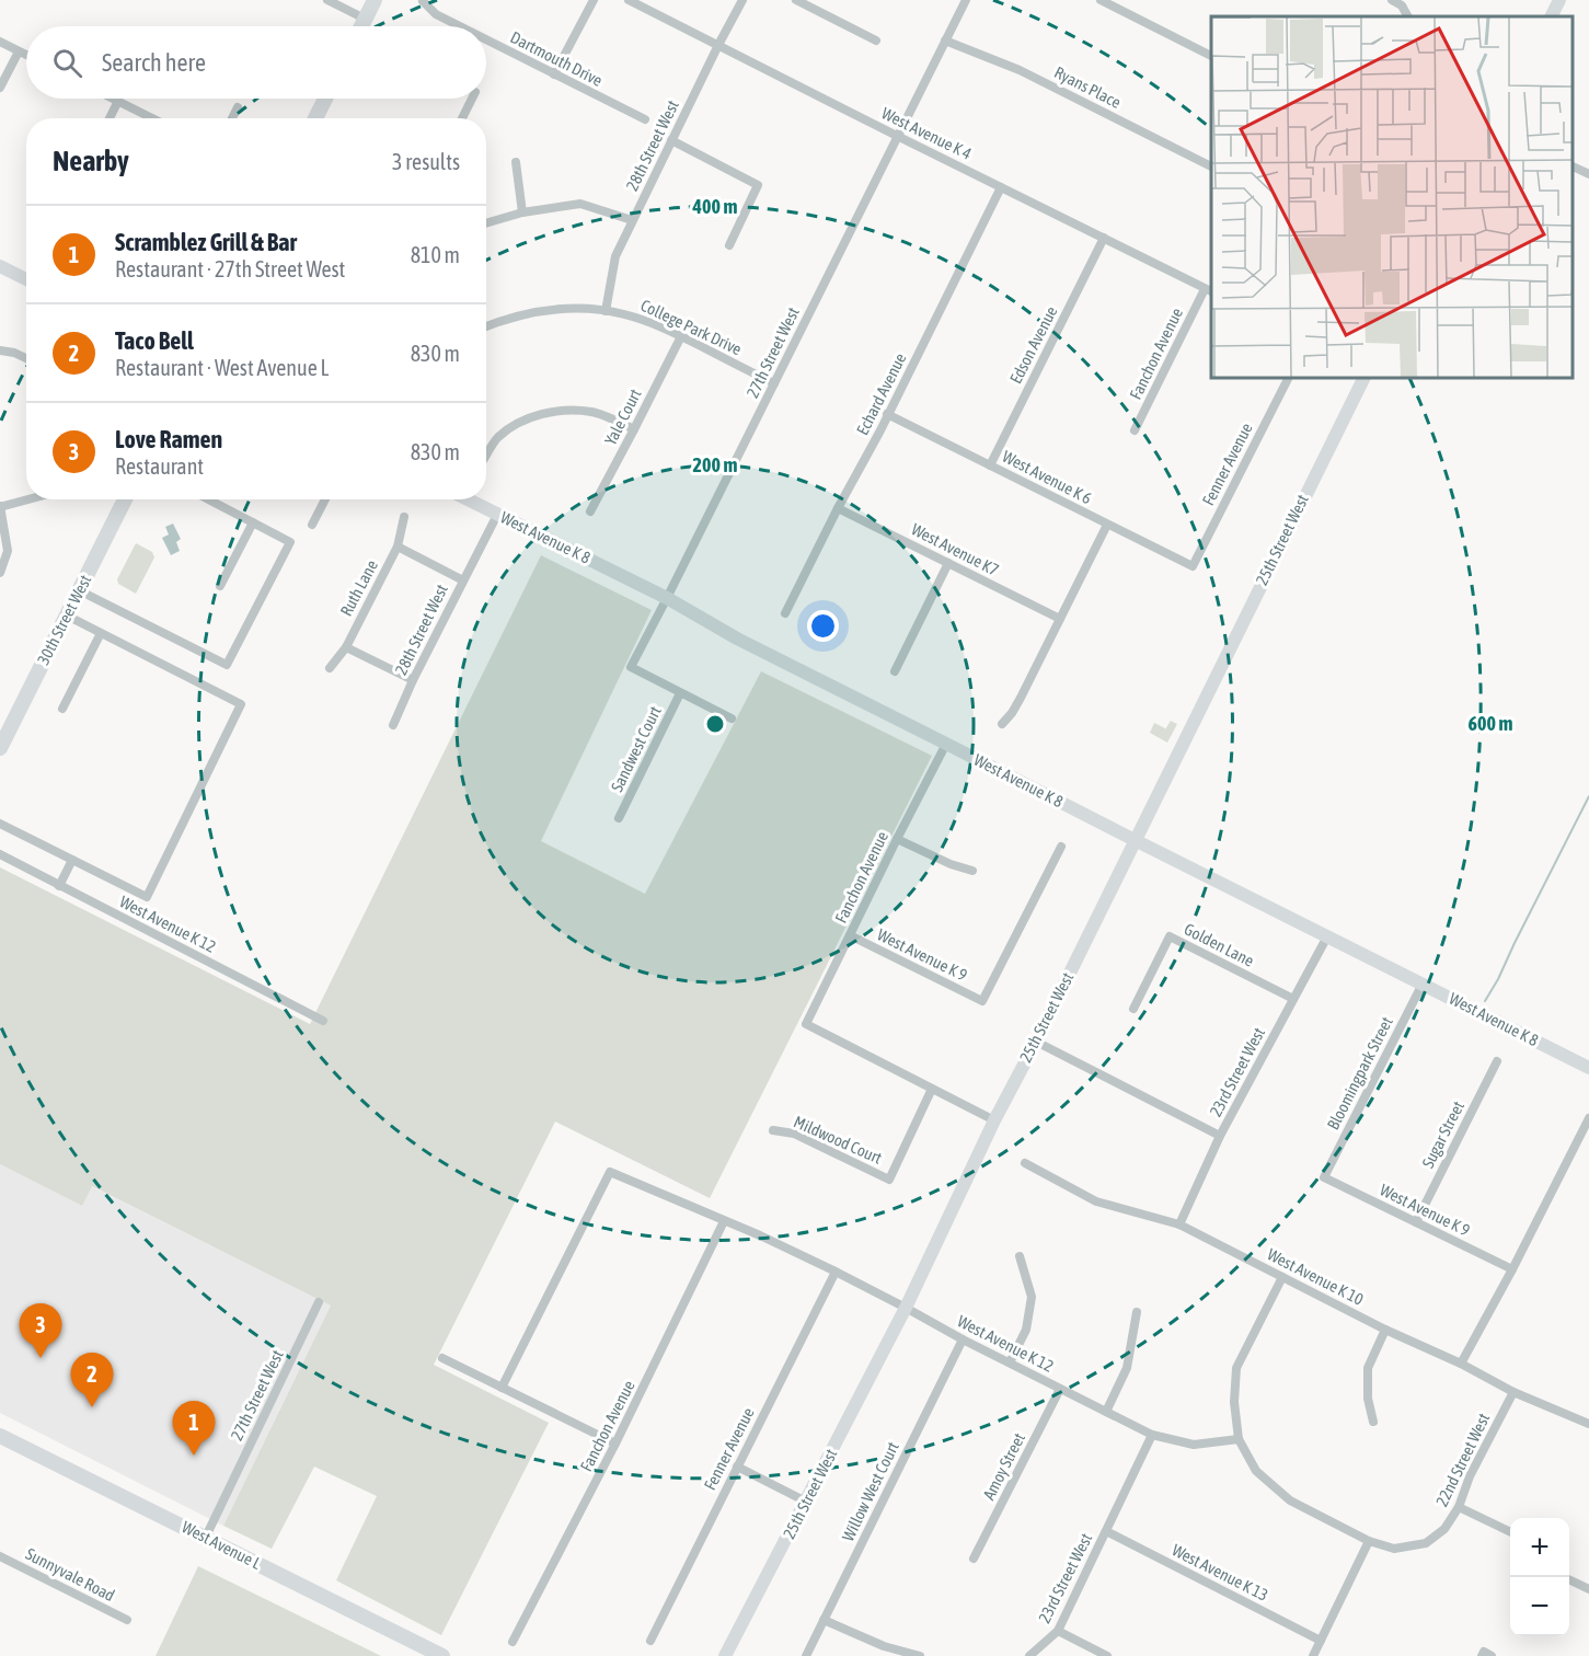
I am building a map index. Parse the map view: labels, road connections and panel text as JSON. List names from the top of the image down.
{
  "streets": {
    "main road": ["30th Street West", "West Avenue L"],
    "street": [
      "Dartmouth Drive",
      "Ryans Place",
      "West Avenue K 4",
      "28th Street West",
      "College Park Drive",
      "Edson Avenue",
      "27th Street West",
      "Fanchon Avenue",
      "Echard Avenue",
      "Yale Court",
      "Fenner Avenue",
      "West Avenue K 6",
      "West Avenue K 8",
      "25th Street West",
      "West Avenue K7",
      "Ruth Lane",
      "Sandwest Court",
      "West Avenue K 12",
      "Golden Lane",
      "West Avenue K 9",
      "23rd Street West",
      "Bloomingpark Street",
      "Sugar Street",
      "Mildwood Court",
      "West Avenue K 10",
      "22nd Street West",
      "Amoy Street",
      "Willow West Court",
      "West Avenue K 13",
      "Sunnyvale Road"
    ]
  },
  "crossings": [
    ["Ryans Place", "27th Street West"],
    ["West Avenue K 4", "28th Street West"],
    ["West Avenue K 4", "Edson Avenue"],
    ["West Avenue K 4", "27th Street West"],
    ["West Avenue K 4", "Fanchon Avenue"],
    ["West Avenue K 4", "Echard Avenue"],
    ["28th Street West", "College Park Drive"],
    ["28th Street West", "West Avenue K 8"],
    ["College Park Drive", "27th Street West"],
    ["College Park Drive", "Yale Court"],
    ["Edson Avenue", "West Avenue K 6"],
    ["27th Street West", "West Avenue K 8"],
    ["27th Street West", "Sandwest Court"],
    ["27th Street West", "West Avenue L"],
    ["Fanchon Avenue", "West Avenue K 8"],
    ["Fanchon Avenue", "West Avenue K 12"],
    ["Fanchon Avenue", "West Avenue K 9"],
    ["Fanchon Avenue", "Mildwood Court"],
    ["Echard Avenue", "West Avenue K 6"],
    ["Echard Avenue", "West Avenue K7"],
    ["Fenner Avenue", "West Avenue K 6"],
    ["Fenner Avenue", "West Avenue K 12"],
    ["West Avenue K 8", "25th Street West"],
    ["West Avenue K 8", "23rd Street West"],
    ["West Avenue K 8", "Bloomingpark Street"],
    ["25th Street West", "West Avenue K 12"],
    ["West Avenue K 12", "23rd Street West"],
    ["West Avenue K 12", "Amoy Street"],
    ["West Avenue K 12", "Willow West Court"],
    ["Golden Lane", "23rd Street West"],
    ["West Avenue K 9", "Bloomingpark Street"],
    ["West Avenue K 9", "Sugar Street"],
    ["23rd Street West", "West Avenue K 10"],
    ["23rd Street West", "West Avenue K 13"],
    ["West Avenue K 10", "22nd Street West"]
  ],
  "page": {
    "search": "Search here",
    "heading": ["Nearby", "3 results"],
    "list": [
      {
        "mark": "1",
        "name": "Scramblez Grill & Bar",
        "note": "Restaurant · 27th Street West",
        "value": "810 m"
      },
      {
        "mark": "2",
        "name": "Taco Bell",
        "note": "Restaurant · West Avenue L",
        "value": "830 m"
      },
      {
        "mark": "3",
        "name": "Love Ramen",
        "note": "Restaurant",
        "value": "830 m"
      }
    ],
    "pins": ["3", "2", "1"],
    "map_buttons": ["+", "−"]
  },
  "rings": ["400 m", "200 m", "600 m"]
}
